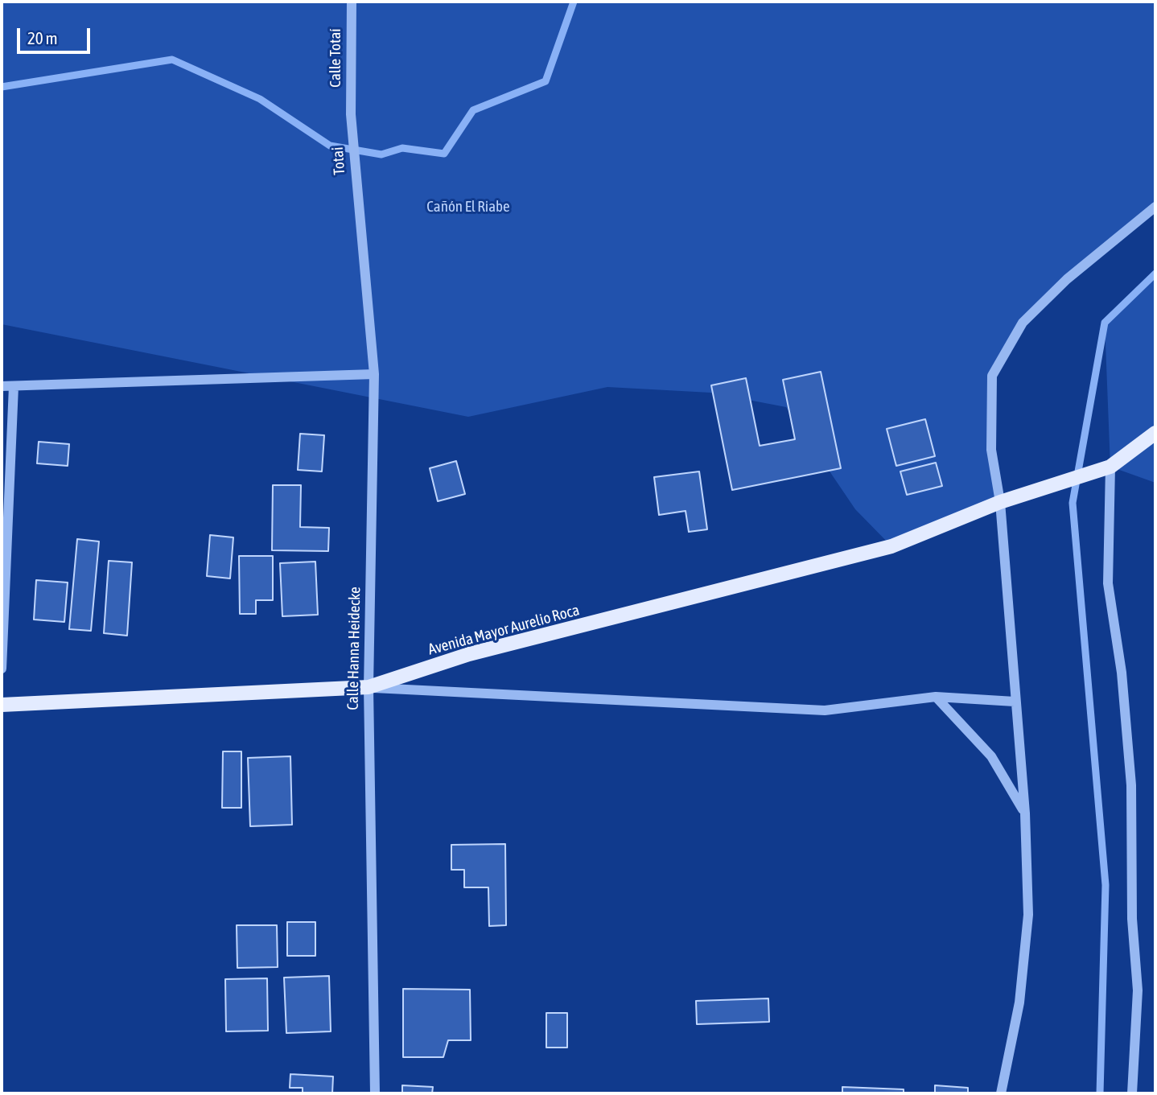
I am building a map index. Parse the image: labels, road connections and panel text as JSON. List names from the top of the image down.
{
  "streets": {
    "main road": ["Avenida Mayor Aurelio Roca"],
    "street": ["Calle Totaí", "Totai", "Calle Hanna Heidecke"]
  },
  "crossings": [
    ["Calle Totaí", "Totai"],
    ["Totai", "Calle Hanna Heidecke"],
    ["Avenida Mayor Aurelio Roca", "Calle Hanna Heidecke"]
  ],
  "parks": ["Cañón El Riabe"],
  "scale_bar": "20 m"
}
